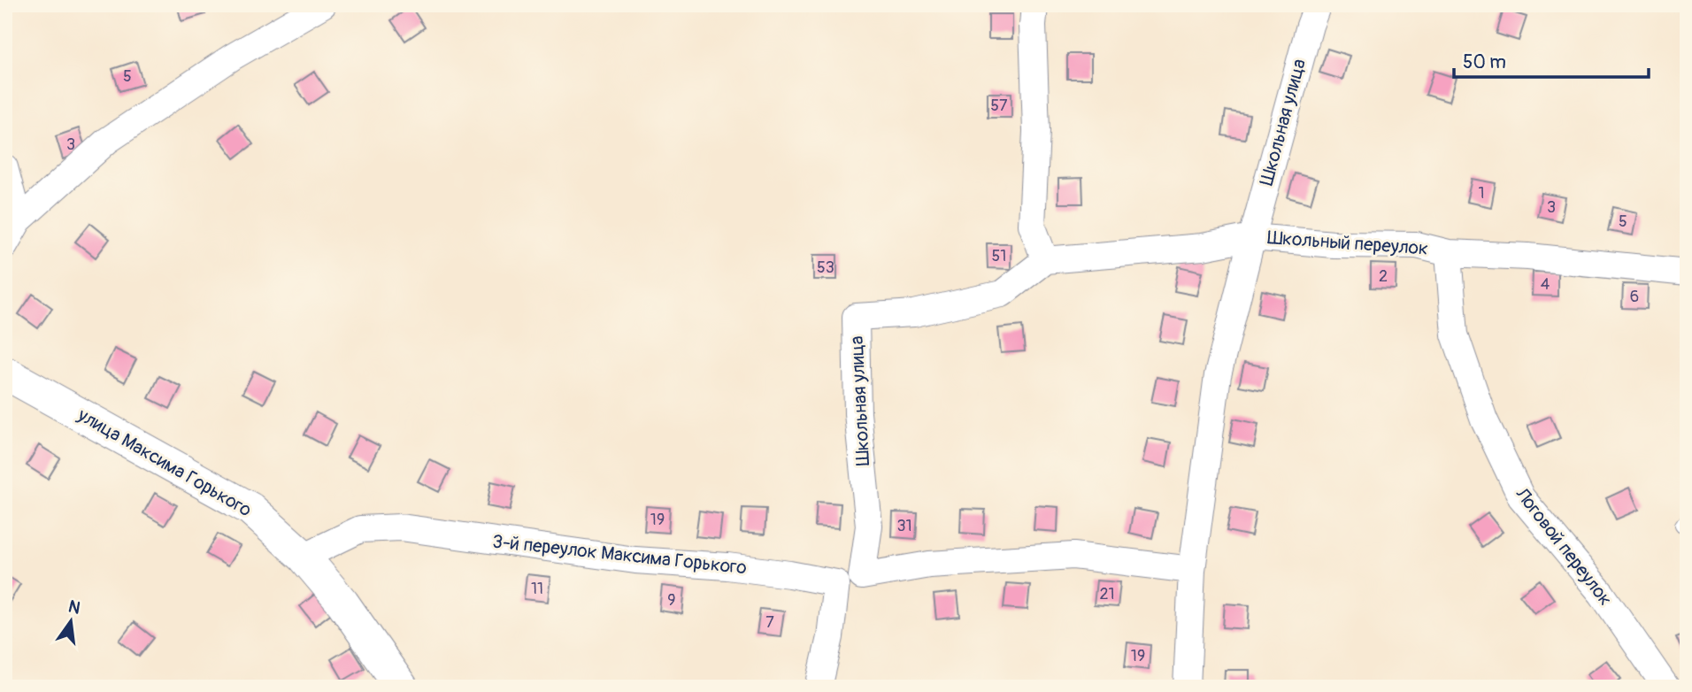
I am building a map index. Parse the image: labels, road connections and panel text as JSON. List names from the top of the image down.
{
  "streets": {
    "street": [
      "Школьная улица",
      "Школьный переулок",
      "улица Максима Горького",
      "Логовой переулок",
      "3-й переулок Максима Горького"
    ]
  },
  "crossings": [
    ["Школьная улица", "Школьный переулок"],
    ["Школьный переулок", "Логовой переулок"],
    ["улица Максима Горького", "3-й переулок Максима Горького"]
  ],
  "house_numbers": [
    "5",
    "57",
    "3",
    "1",
    "3",
    "5",
    "51",
    "53",
    "2",
    "4",
    "6",
    "19",
    "31",
    "11",
    "21",
    "9",
    "7",
    "19"
  ],
  "scale_bar": "50 m",
  "north": "top"
}
